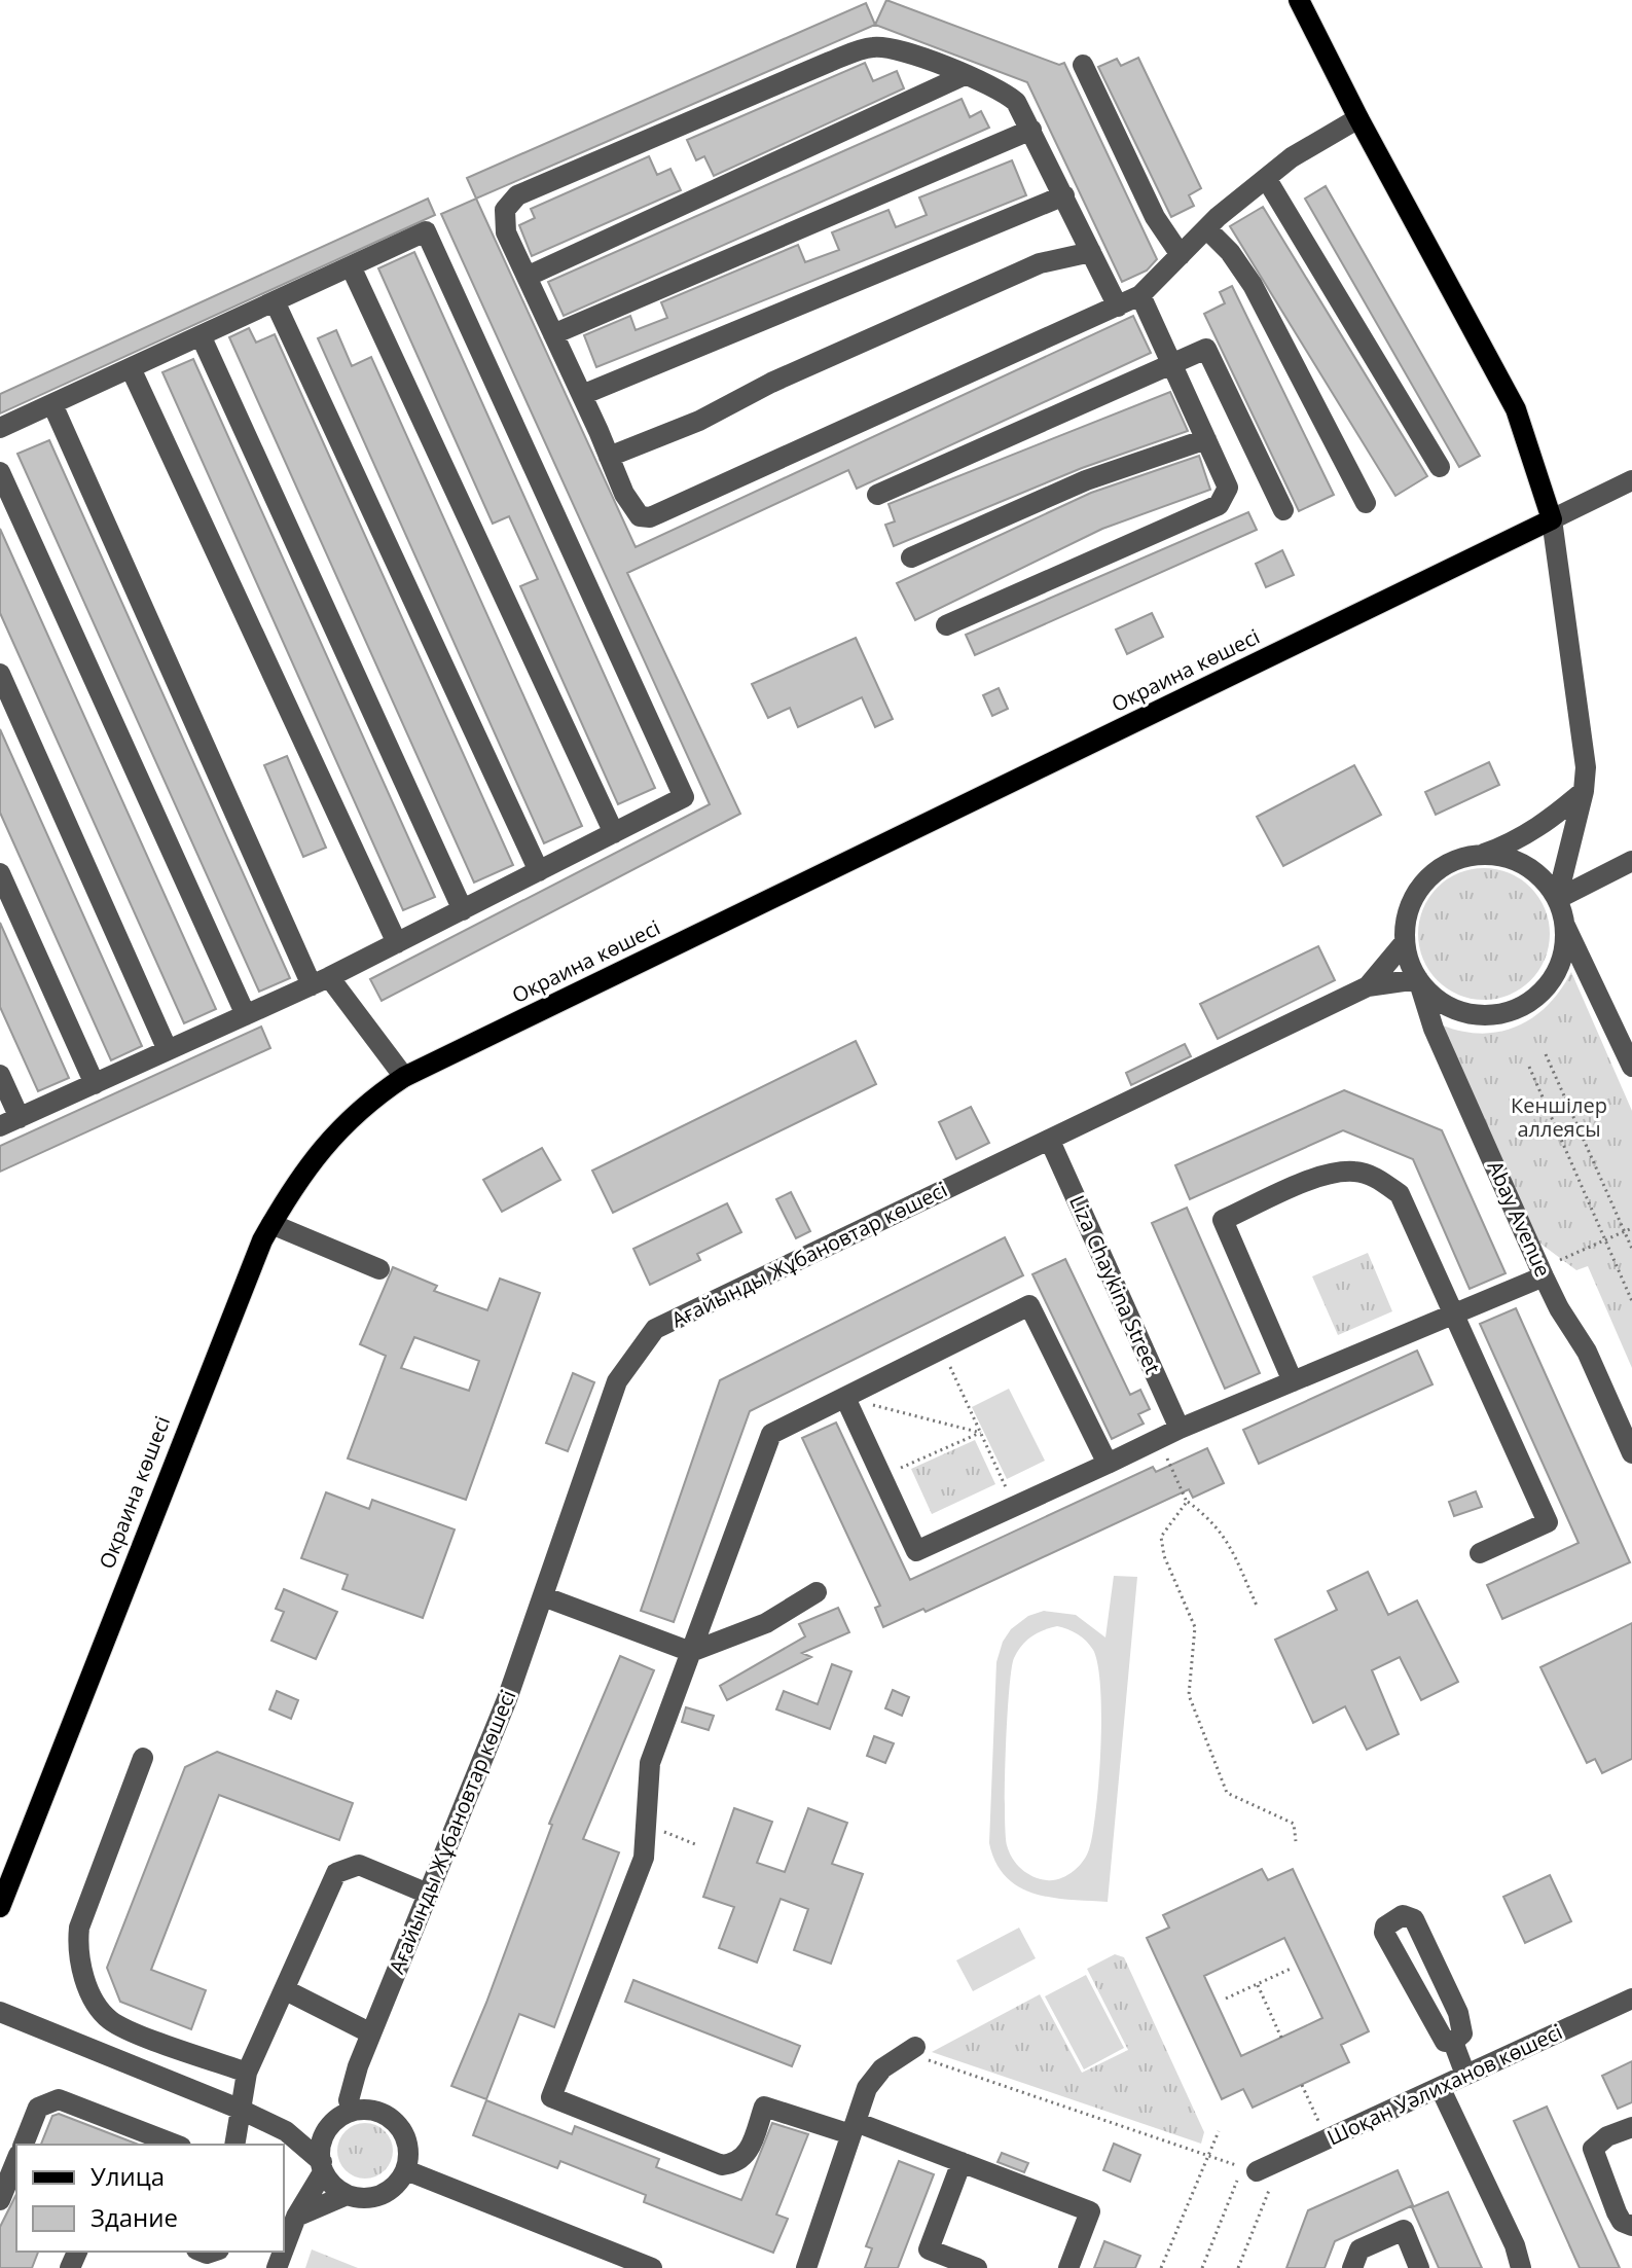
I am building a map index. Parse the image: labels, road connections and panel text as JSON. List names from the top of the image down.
{
  "streets": {
    "main road": ["Окраина көшесі"],
    "street": [
      "Abay Avenue",
      "Ағайынды Жұбановтар көшесі",
      "Liza Chaykina Street",
      "Шоқан Уәлиханов көшесі"
    ]
  },
  "crossings": [
    ["Ағайынды Жұбановтар көшесі", "Liza Chaykina Street"]
  ],
  "parks": ["Кеншілер аллеясы"],
  "legend": ["Улица", "Здание"]
}
